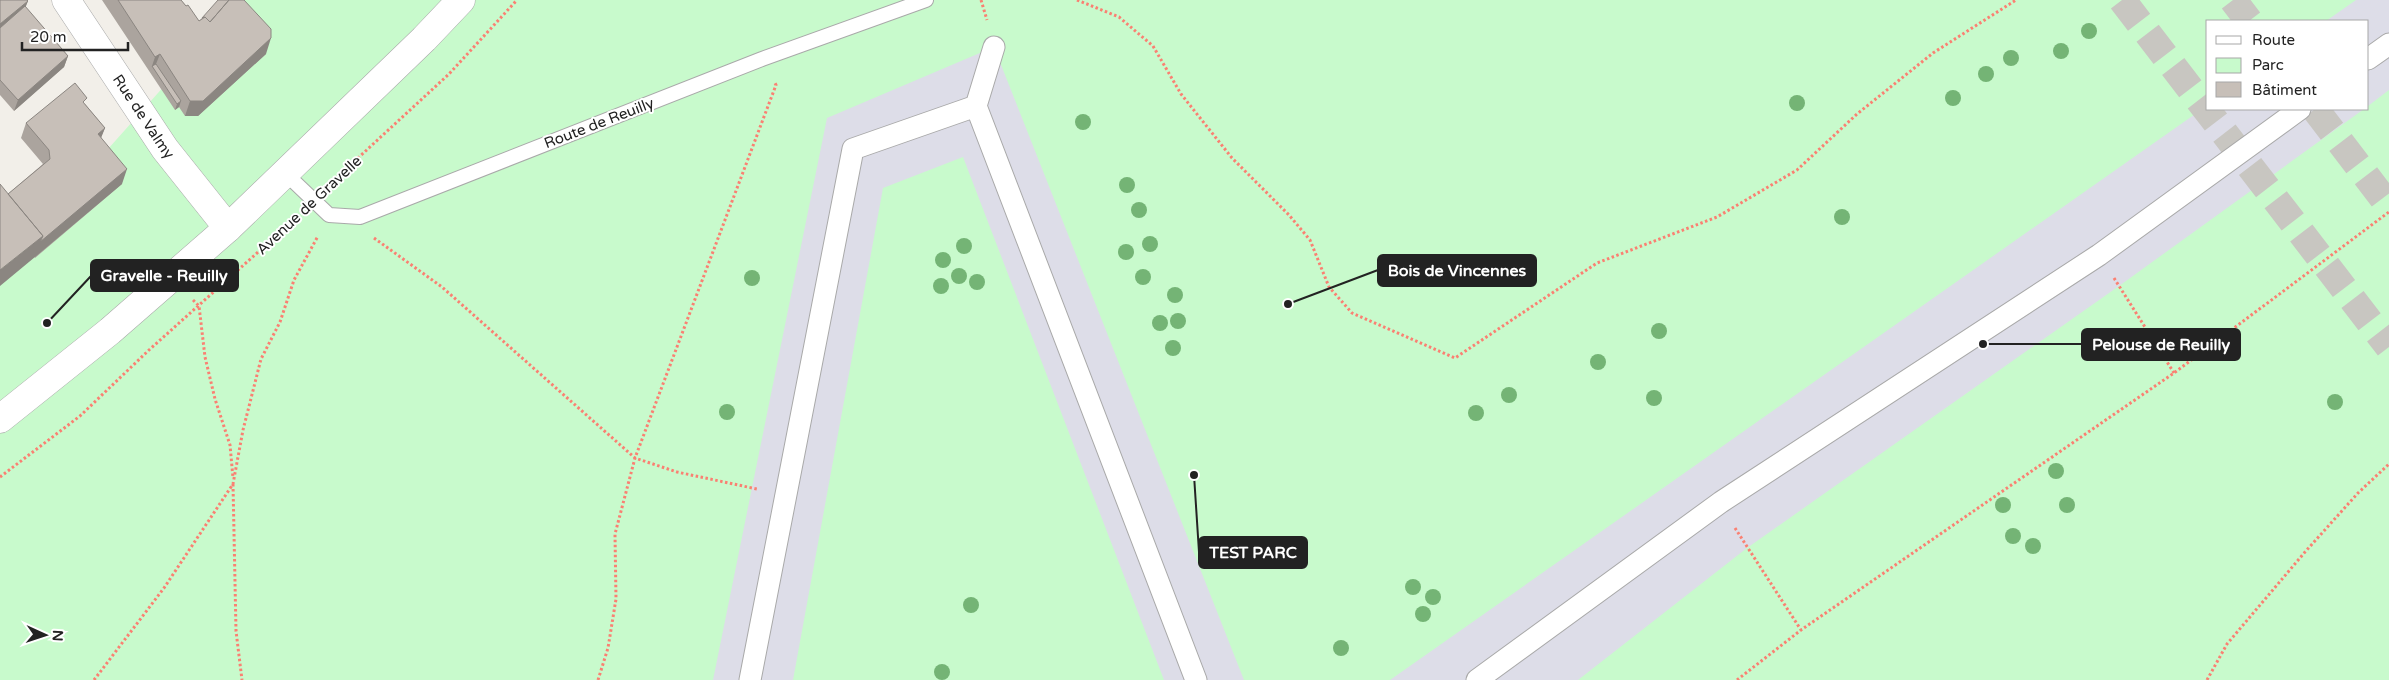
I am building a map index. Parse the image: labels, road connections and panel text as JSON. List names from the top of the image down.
{
  "streets": {
    "street": ["Rue de Valmy"],
    "lane": ["Route de Reuilly"],
    "path": ["Avenue de Gravelle"]
  },
  "places": [
    "Bois de Vincennes",
    "Gravelle - Reuilly",
    "Pelouse de Reuilly",
    "TEST PARC"
  ],
  "legend": ["Route", "Parc", "Bâtiment"],
  "scale_bar": "20 m",
  "north": "right"
}
